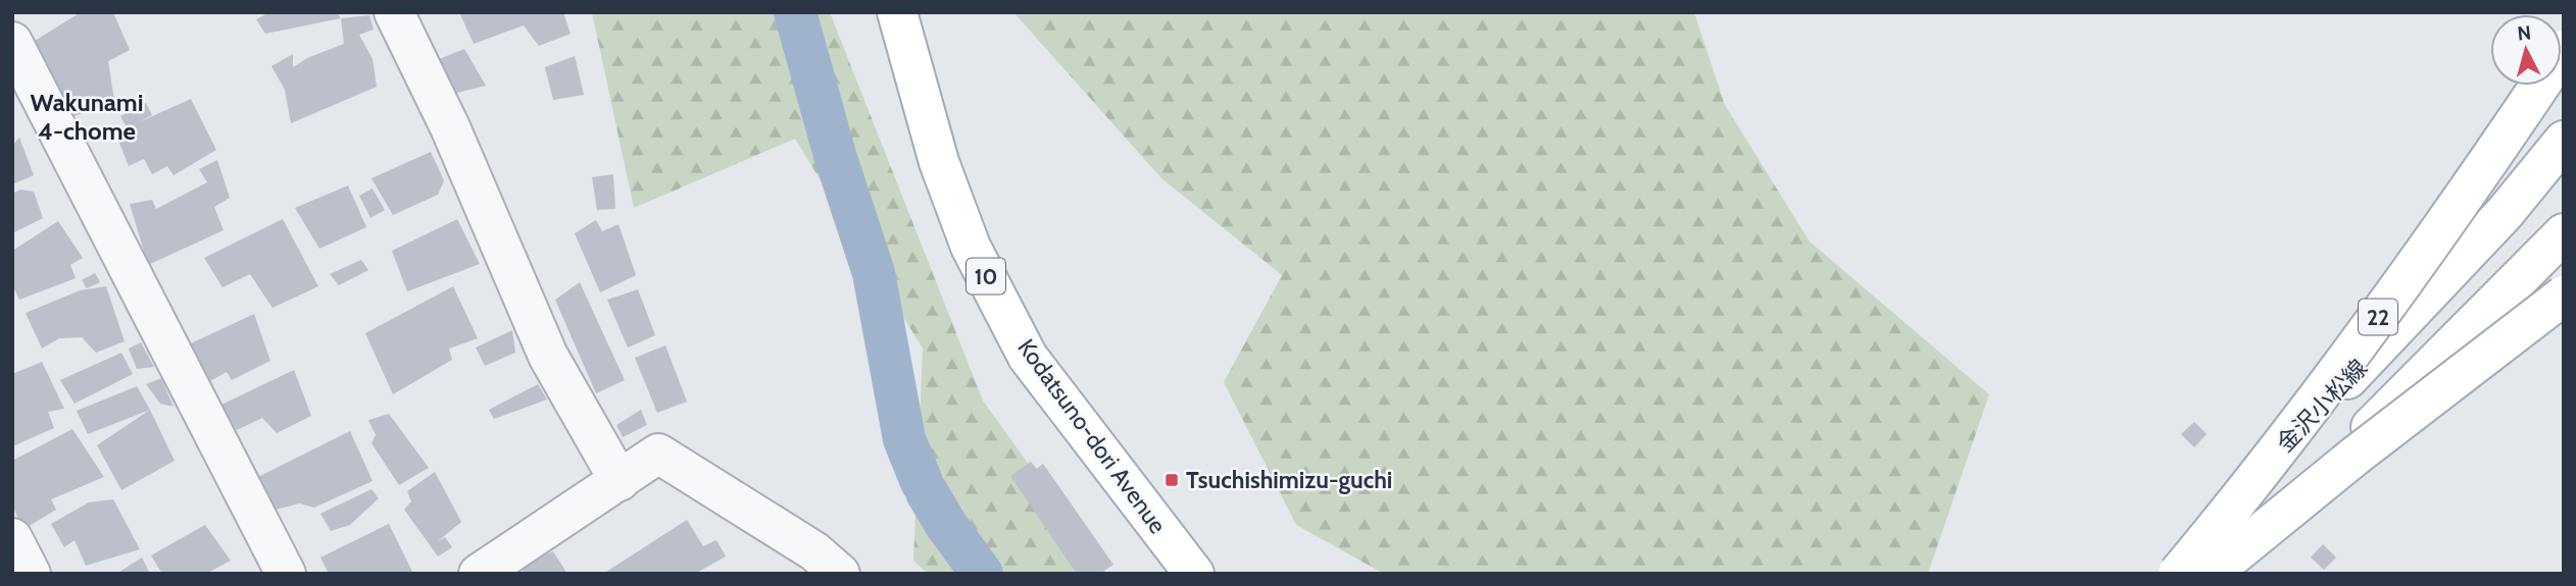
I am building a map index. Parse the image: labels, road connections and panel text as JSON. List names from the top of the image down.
{
  "streets": {
    "main road": [
      "10",
      "22",
      "金沢小松線",
      "Kodatsuno-dori Avenue"
    ]
  },
  "crossings": [
    ["22", "金沢小松線"]
  ],
  "districts": ["Wakunami 4-chome"],
  "places": {
    "transit": ["Tsuchishimizu-guchi"]
  },
  "north": "top"
}
